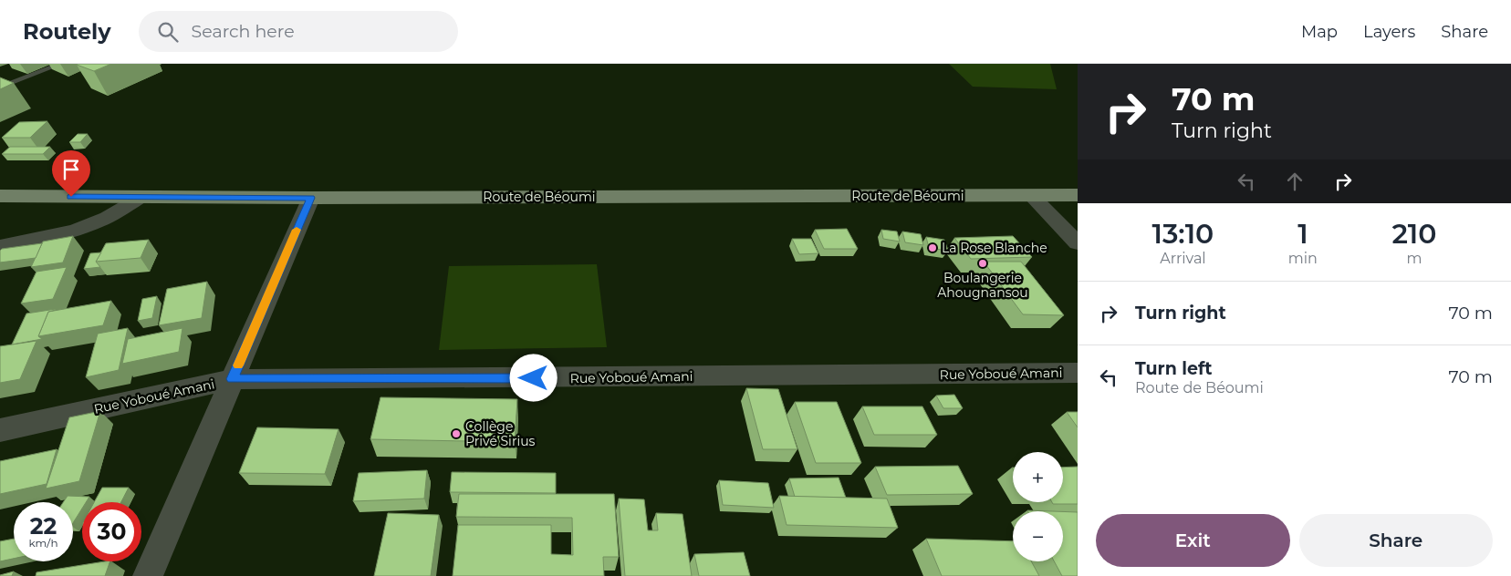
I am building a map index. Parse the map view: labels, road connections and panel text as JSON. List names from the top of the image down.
{
  "streets": {
    "main road": ["Route de Béoumi"],
    "street": ["Rue Yoboué Amani"]
  },
  "places": ["La Rose Blanche", "Boulangerie Ahougnansou", "Collège Privé Sirius"],
  "page": {
    "header": "Routely",
    "search": "Search here",
    "nav": ["Map", "Layers", "Share"],
    "turn": ["70 m", "Turn right"],
    "eta": [
      "13:10",
      "Arrival",
      "1",
      "min",
      "210",
      "m"
    ],
    "list": [
      {
        "name": "Turn right",
        "value": "70 m"
      },
      {
        "name": "Turn left",
        "note": "Route de Béoumi",
        "value": "70 m"
      }
    ],
    "map_buttons": ["+", "−"],
    "speed": "22 km/h",
    "limit": "30",
    "buttons": ["Exit", "Share"]
  }
}
